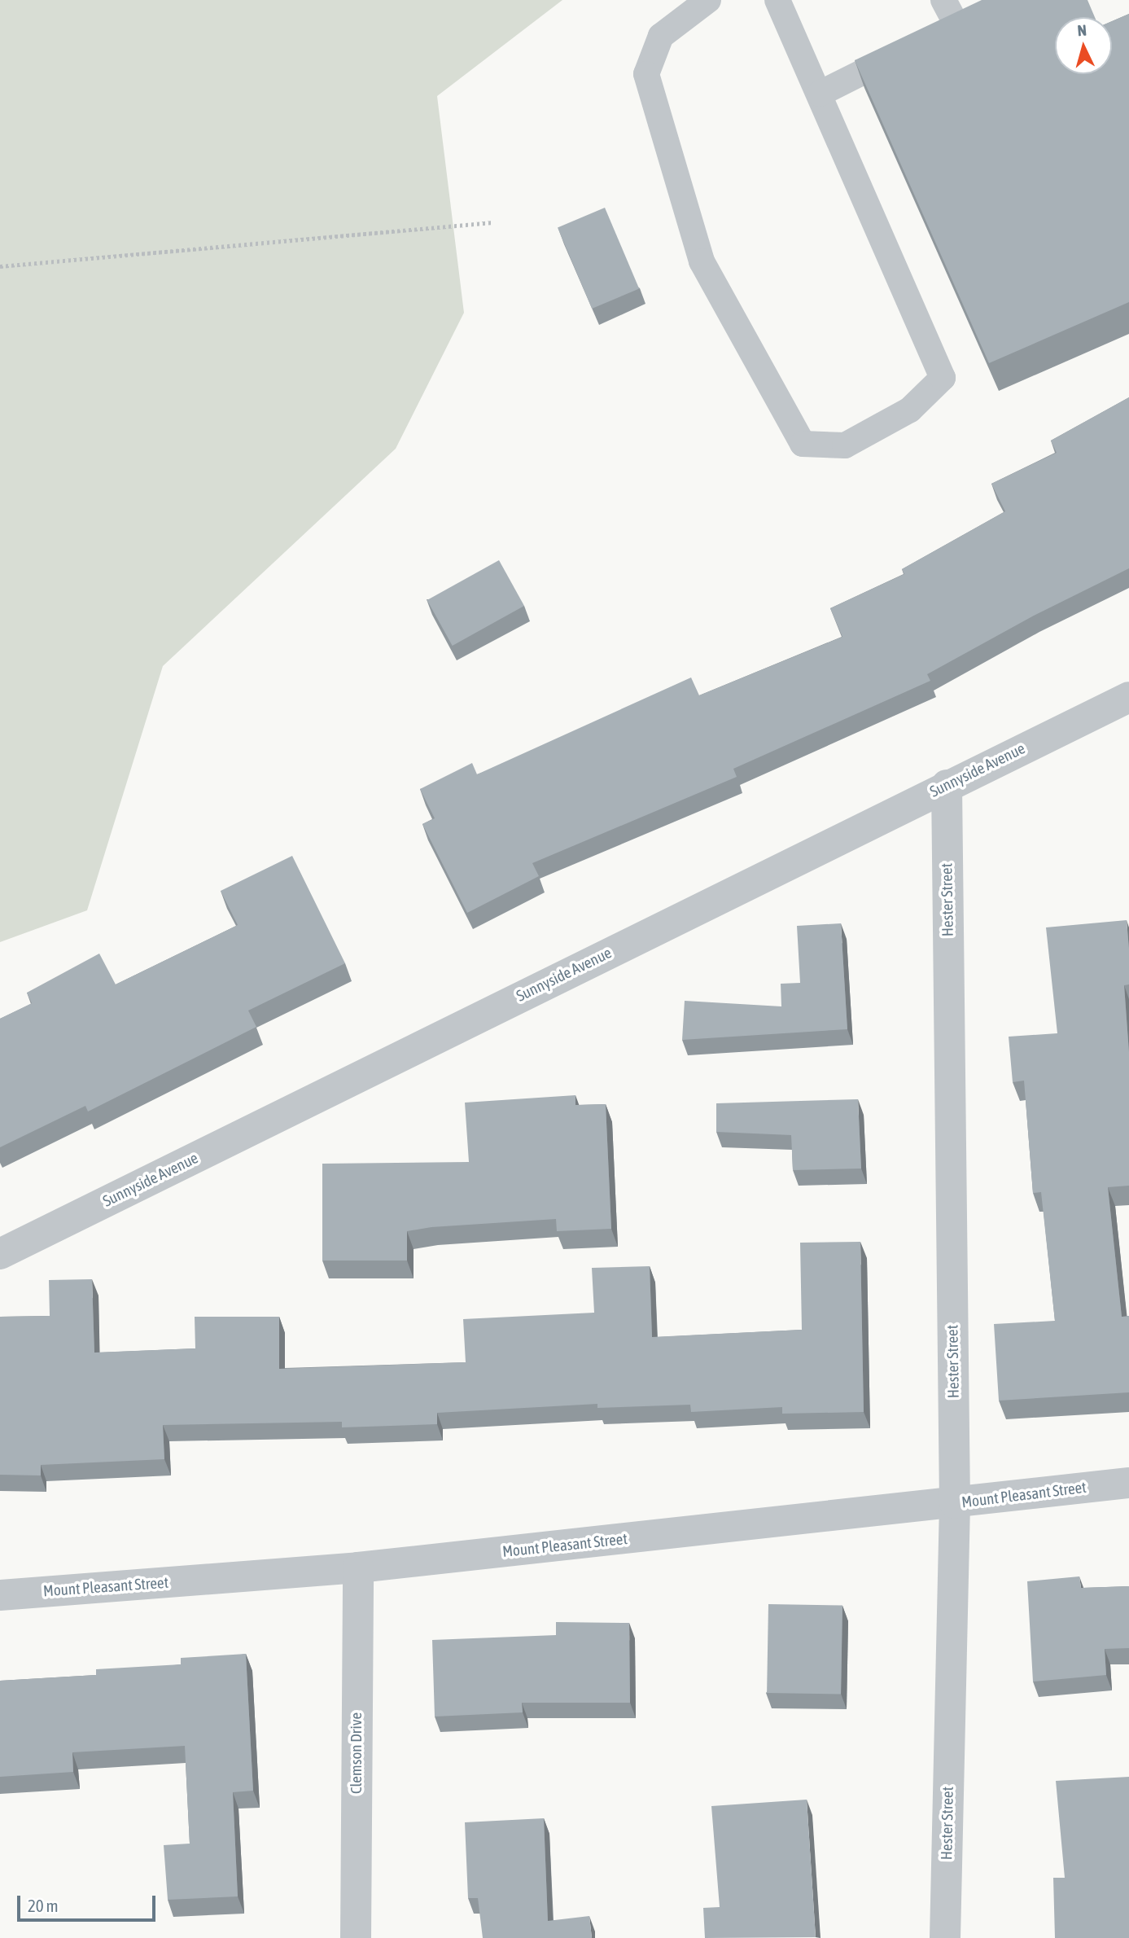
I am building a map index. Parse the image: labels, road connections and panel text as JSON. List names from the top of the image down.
{
  "streets": {
    "street": [
      "Sunnyside Avenue",
      "Hester Street",
      "Mount Pleasant Street",
      "Clemson Drive"
    ]
  },
  "crossings": [
    ["Sunnyside Avenue", "Hester Street"],
    ["Hester Street", "Mount Pleasant Street"],
    ["Mount Pleasant Street", "Clemson Drive"]
  ],
  "scale_bar": "20 m",
  "north": "top"
}
